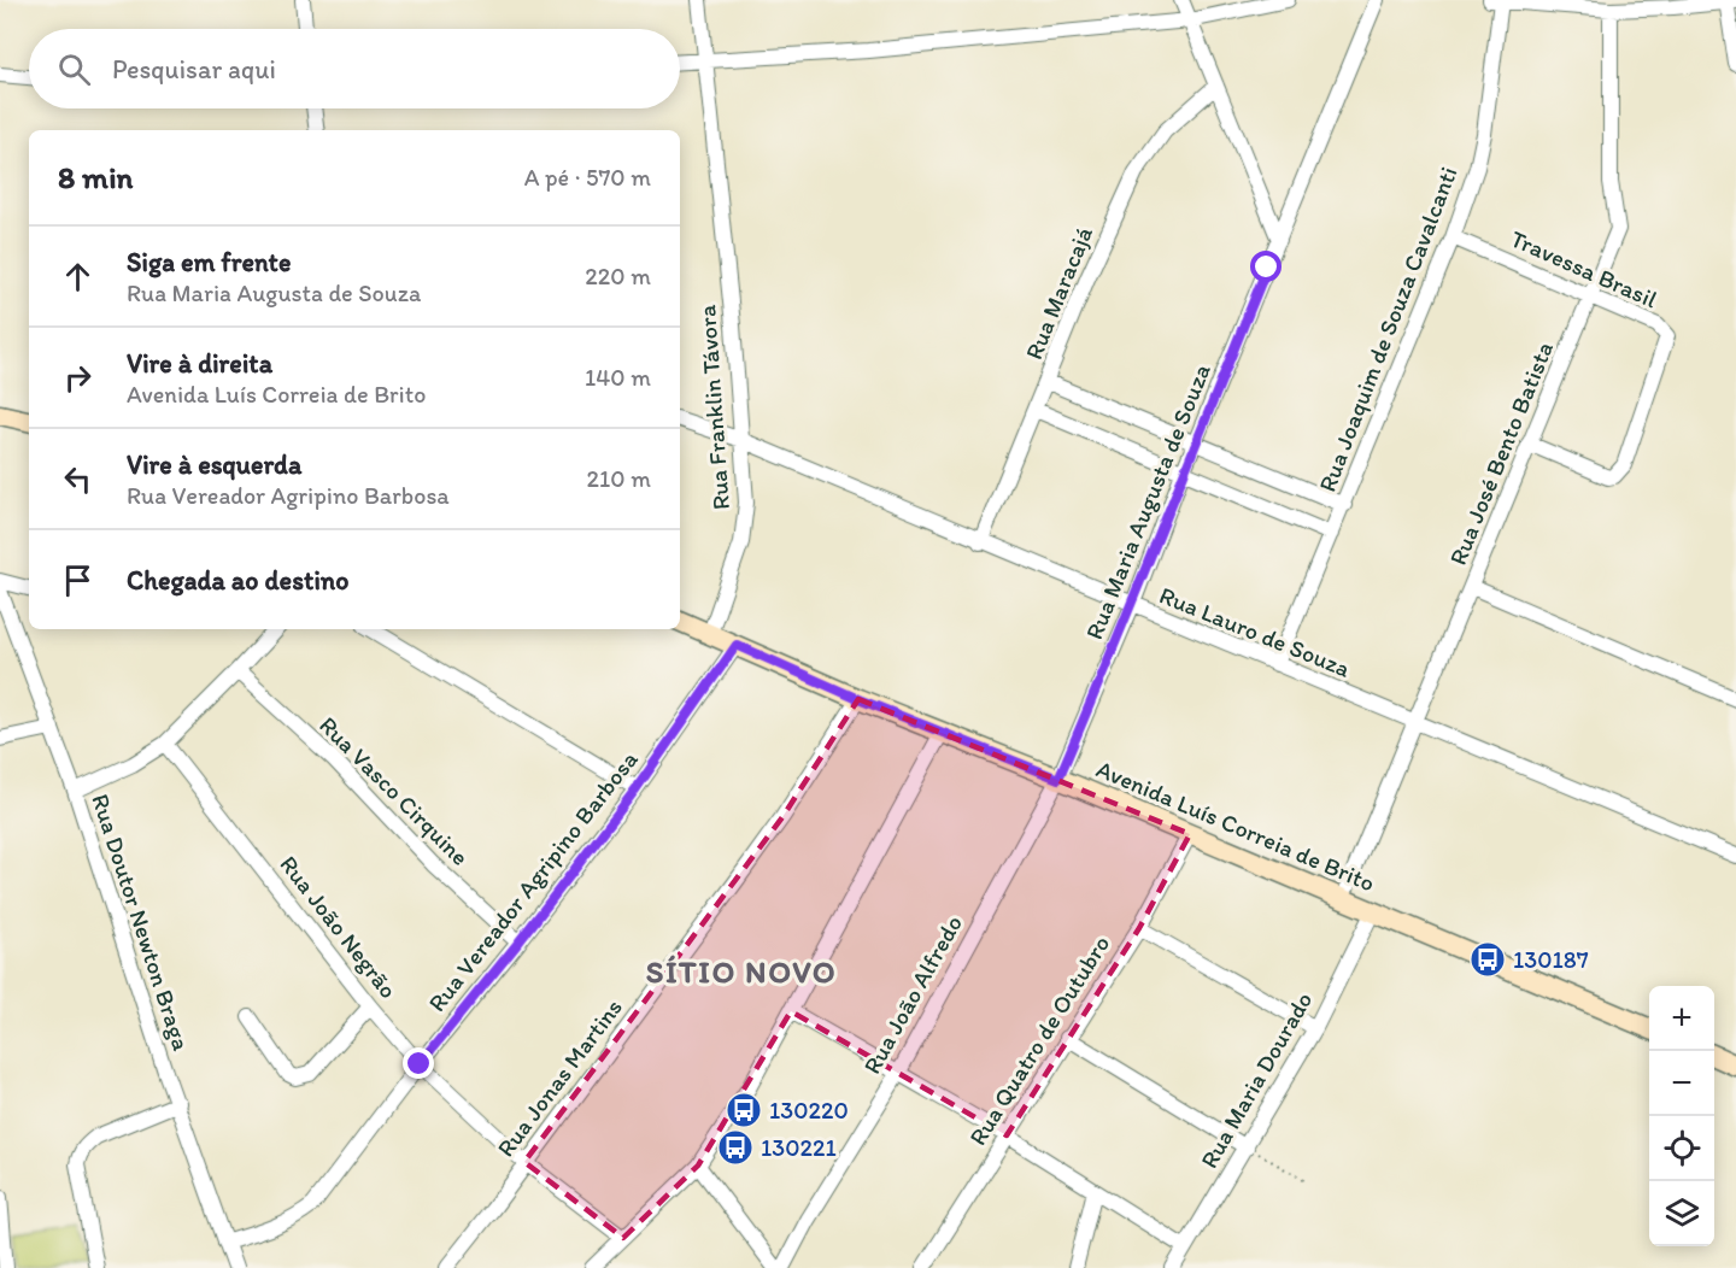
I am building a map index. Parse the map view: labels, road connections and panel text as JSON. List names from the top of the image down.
{
  "streets": {
    "main road": ["Avenida Luís Correia de Brito"],
    "street": [
      "Travessa Brasil",
      "Rua Maracajá",
      "Rua Joaquim de Souza Cavalcanti",
      "Rua Franklin Távora",
      "Rua José Bento Batista",
      "Rua Maria Augusta de Souza",
      "Rua Lauro de Souza",
      "Rua Vasco Cirquine",
      "Rua Vereador Agripino Barbosa",
      "Rua Doutor Newton Braga",
      "Rua João Negrão",
      "Rua João Alfredo",
      "Rua Quatro de Outubro",
      "Rua Jonas Martins",
      "Rua Maria Dourado"
    ]
  },
  "crossings": [
    ["Travessa Brasil", "Rua Joaquim de Souza Cavalcanti"],
    ["Travessa Brasil", "Rua José Bento Batista"],
    ["Rua Maracajá", "Rua Lauro de Souza"],
    ["Rua Joaquim de Souza Cavalcanti", "Rua Lauro de Souza"],
    ["Rua Franklin Távora", "Rua Lauro de Souza"],
    ["Rua Franklin Távora", "Avenida Luís Correia de Brito"],
    ["Rua José Bento Batista", "Rua Lauro de Souza"],
    ["Rua José Bento Batista", "Avenida Luís Correia de Brito"],
    ["Rua Maria Augusta de Souza", "Rua Lauro de Souza"],
    ["Rua Maria Augusta de Souza", "Avenida Luís Correia de Brito"],
    ["Rua Maria Augusta de Souza", "Rua João Alfredo"],
    ["Rua Vasco Cirquine", "Rua Vereador Agripino Barbosa"],
    ["Avenida Luís Correia de Brito", "Rua Vereador Agripino Barbosa"],
    ["Avenida Luís Correia de Brito", "Rua João Alfredo"],
    ["Avenida Luís Correia de Brito", "Rua Quatro de Outubro"],
    ["Avenida Luís Correia de Brito", "Rua Jonas Martins"],
    ["Avenida Luís Correia de Brito", "Rua Maria Dourado"],
    ["Rua Vereador Agripino Barbosa", "Rua Doutor Newton Braga"],
    ["Rua Vereador Agripino Barbosa", "Rua João Negrão"],
    ["Rua João Negrão", "Rua Jonas Martins"]
  ],
  "districts": ["SÍTIO NOVO"],
  "places": {
    "bus stop": ["130187", "130220", "130221"]
  },
  "page": {
    "search": "Pesquisar aqui",
    "heading": ["8 min", "A pé · 570 m"],
    "list": [
      ["Siga em frente", "Rua Maria Augusta de Souza", "220 m"],
      ["Vire à direita", "Avenida Luís Correia de Brito", "140 m"],
      ["Vire à esquerda", "Rua Vereador Agripino Barbosa", "210 m"],
      "Chegada ao destino"
    ],
    "map_buttons": ["+", "−"]
  }
}
